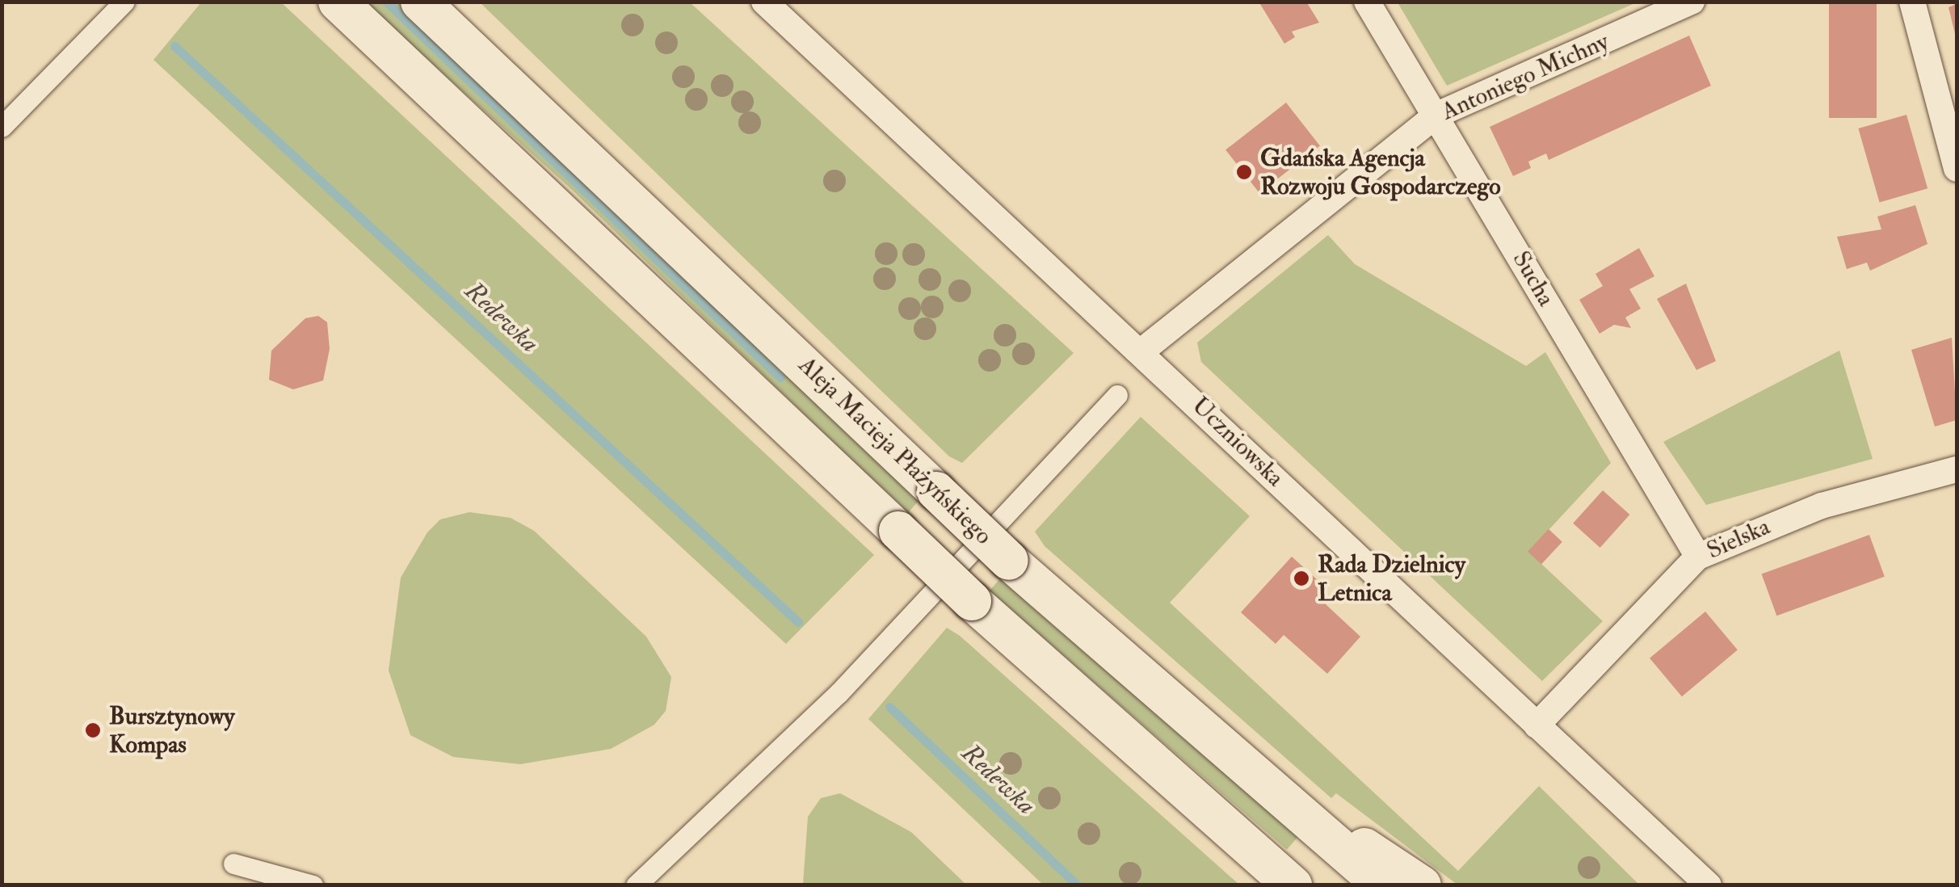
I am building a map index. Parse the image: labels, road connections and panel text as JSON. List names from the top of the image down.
{
  "streets": {
    "main road": ["Aleja Macieja Płażyńskiego"],
    "street": [
      "Antoniego Michny",
      "Sucha",
      "Uczniowska",
      "Sielska"
    ]
  },
  "crossings": [
    ["Antoniego Michny", "Sucha"],
    ["Antoniego Michny", "Uczniowska"],
    ["Sucha", "Sielska"],
    ["Uczniowska", "Sielska"]
  ],
  "water": ["Redewka"],
  "places": ["Gdańska Agencja Rozwoju Gospodarczego", "Rada Dzielnicy Letnica", "Bursztynowy Kompas"]
}
